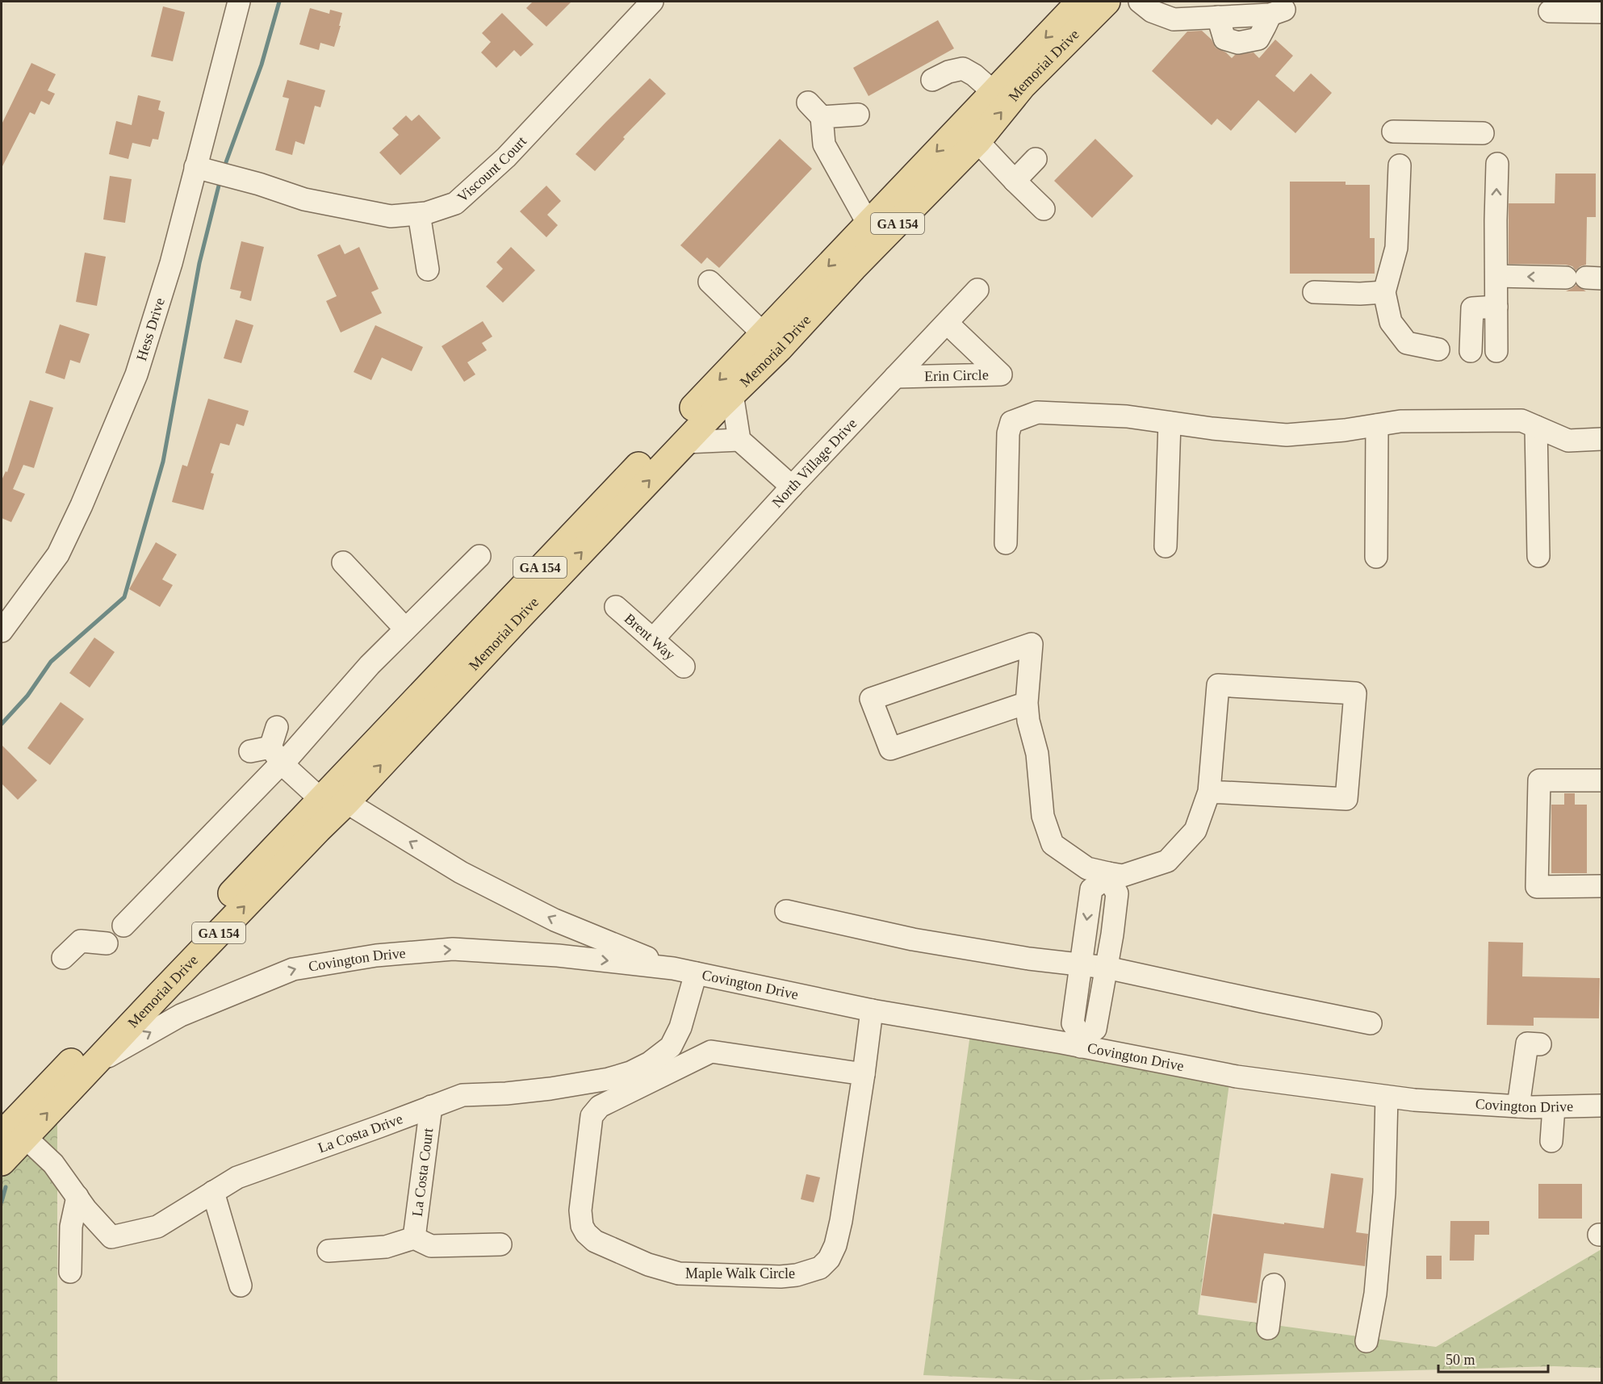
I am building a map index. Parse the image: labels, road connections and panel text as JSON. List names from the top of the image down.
{
  "streets": {
    "main road": ["Memorial Drive", "GA 154"],
    "street": [
      "Viscount Court",
      "Hess Drive",
      "Erin Circle",
      "North Village Drive",
      "Brent Way",
      "Covington Drive",
      "La Costa Drive",
      "La Costa Court",
      "Maple Walk Circle"
    ]
  },
  "crossings": [
    ["Memorial Drive", "Covington Drive"],
    ["Memorial Drive", "La Costa Drive"],
    ["Viscount Court", "Hess Drive"],
    ["Erin Circle", "North Village Drive"],
    ["North Village Drive", "Brent Way"],
    ["Covington Drive", "La Costa Drive"],
    ["Covington Drive", "Maple Walk Circle"],
    ["La Costa Drive", "La Costa Court"]
  ],
  "scale_bar": "50 m"
}
